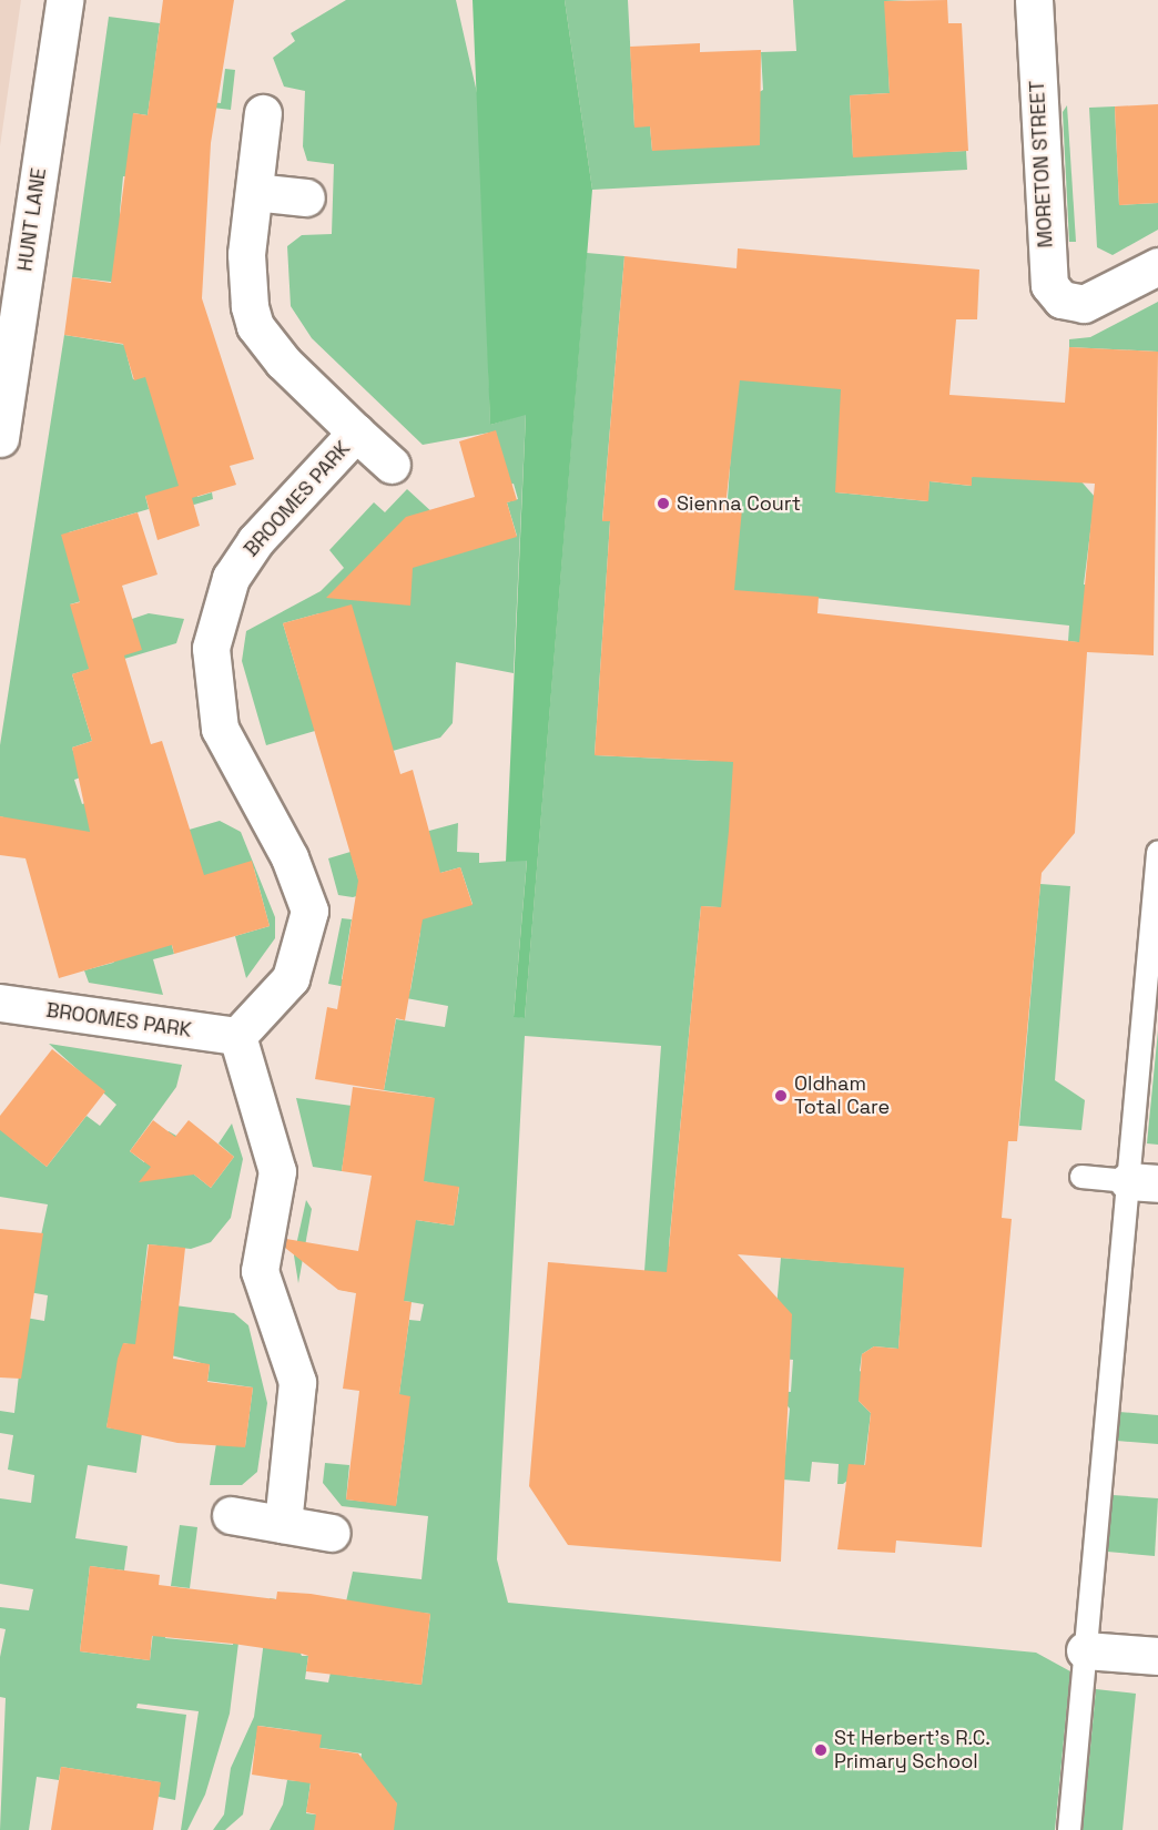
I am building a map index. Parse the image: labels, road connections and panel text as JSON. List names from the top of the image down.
{
  "streets": {
    "street": ["MORETON STREET", "HUNT LANE", "BROOMES PARK"]
  },
  "places": ["Sienna Court", "Oldham Total Care", "St Herbert's R.C. Primary School"]
}
